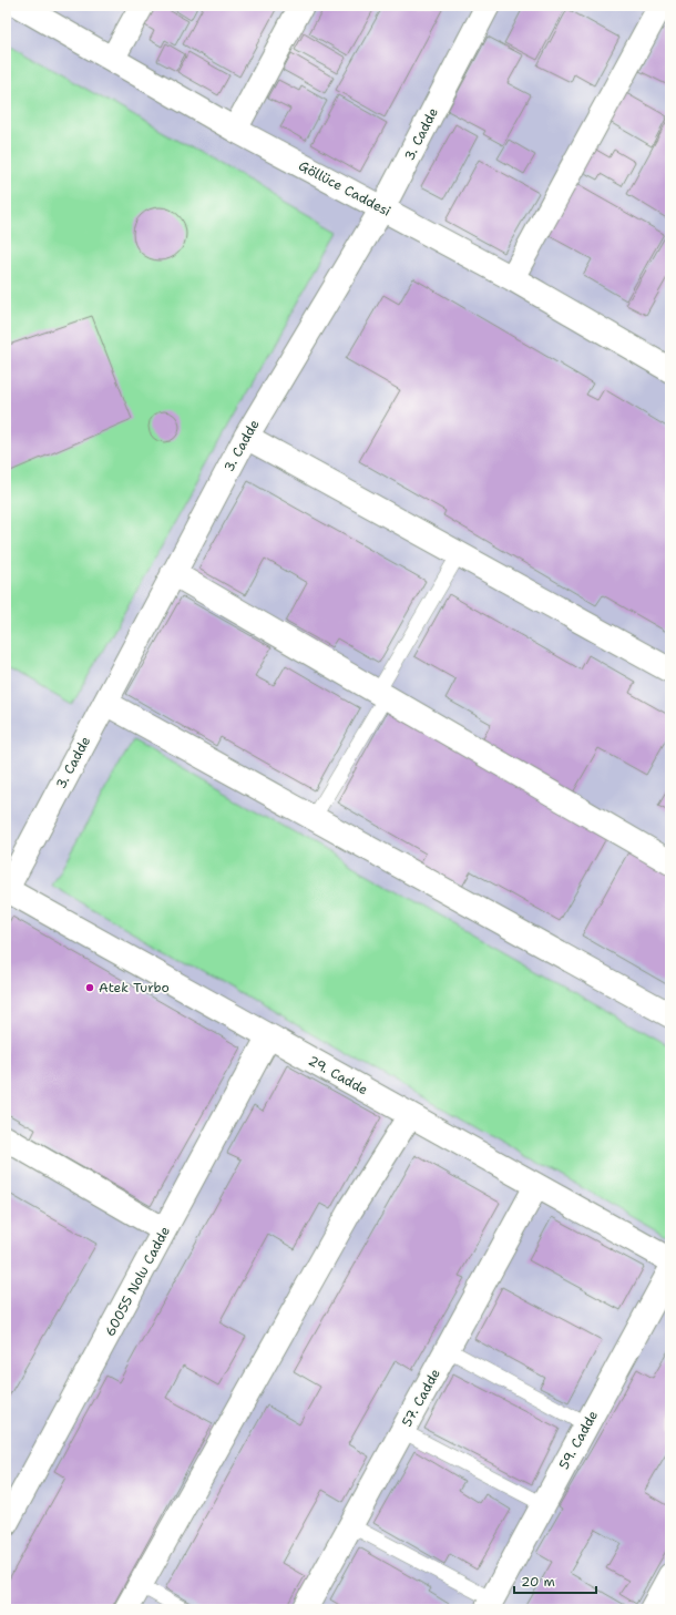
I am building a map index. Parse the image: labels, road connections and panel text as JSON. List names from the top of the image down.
{
  "streets": {
    "street": [
      "3. Cadde",
      "Göllüce Caddesi",
      "29. Cadde",
      "60055 Nolu Cadde",
      "57. Cadde",
      "59. Cadde"
    ]
  },
  "crossings": [
    ["3. Cadde", "Göllüce Caddesi"],
    ["3. Cadde", "29. Cadde"],
    ["29. Cadde", "60055 Nolu Cadde"],
    ["29. Cadde", "57. Cadde"]
  ],
  "places": ["Atek Turbo"],
  "scale_bar": "20 m"
}
